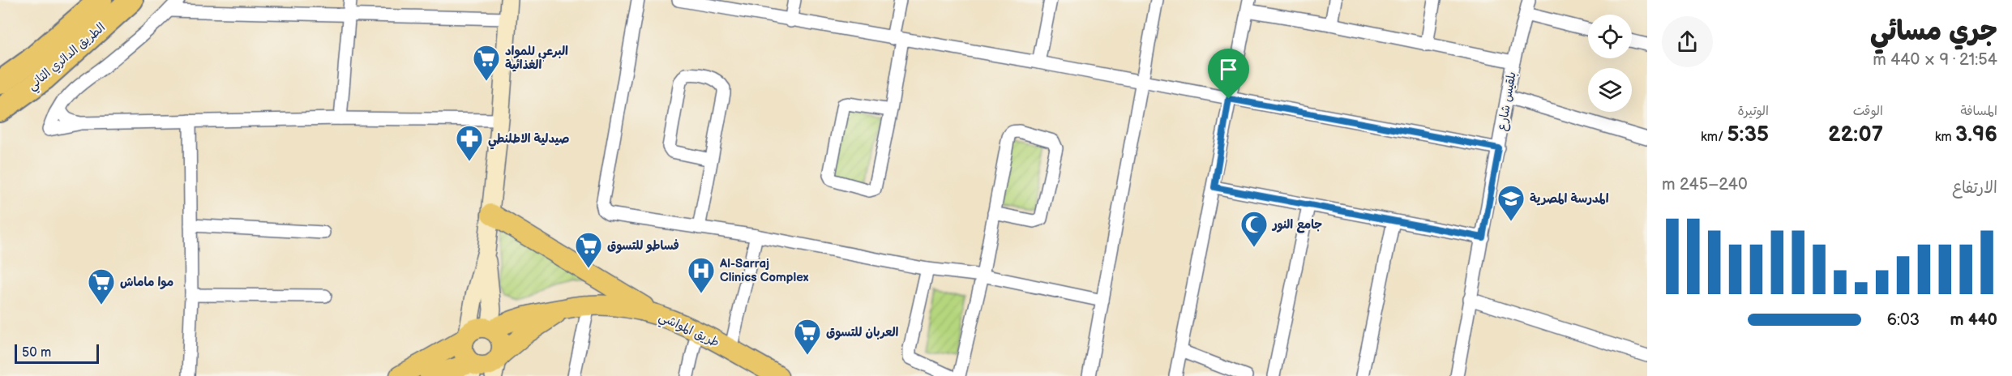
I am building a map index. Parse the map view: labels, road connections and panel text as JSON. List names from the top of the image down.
{
  "streets": {
    "highway": ["الطريق الدائري الثاني"],
    "main road": ["طريق المواشي"],
    "street": ["بلقيس شارع"]
  },
  "places": {
    "supermarket": [
      "البرعي للمواد الغذائية",
      "فساطو للتسوق",
      "موا ماماش",
      "العربان للتسوق"
    ],
    "pharmacy": ["صيدلية الاطلنطي"],
    "school or university": ["المدرسة المصرية"],
    "mosque": ["جامع النور"],
    "hospital": ["Al-Sarraj Clinics Complex"]
  },
  "scale_bar": "50 m",
  "page": {
    "heading": ["جري مسائي", "21:54 · 9 × 440 m"],
    "stats": [
      ["المسافة", "3.96 km"],
      ["الوقت", "22:07"],
      ["الوتيرة", "5:35 /km"]
    ],
    "chart": ["الارتفاع", "240–245 m"],
    "list": [
      {
        "name": "440 m",
        "note": "6:03"
      }
    ],
    "scale": "50 m"
  }
}
